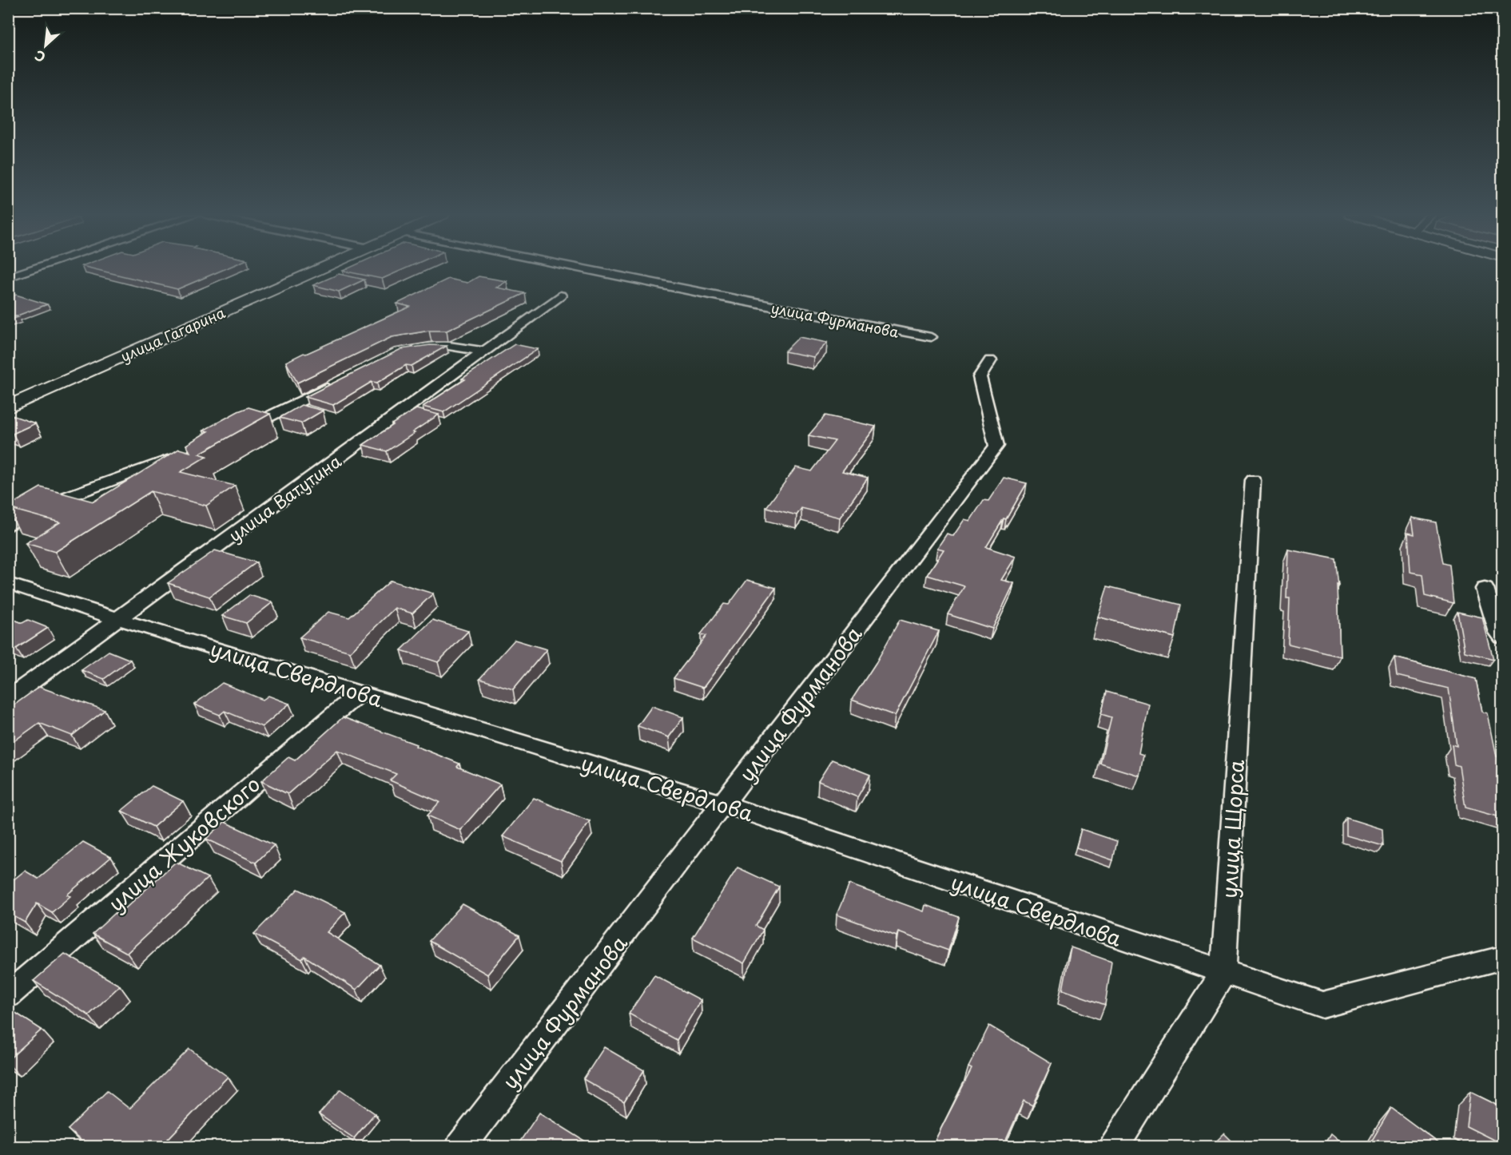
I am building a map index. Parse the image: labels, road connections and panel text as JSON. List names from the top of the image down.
{
  "streets": {
    "main road": ["улица Гагарина"],
    "street": [
      "улица Фурманова",
      "улица Ватутина",
      "улица Свердлова",
      "улица Щорса",
      "улица Жуковского"
    ]
  },
  "crossings": [
    ["улица Фурманова", "улица Свердлова"],
    ["улица Ватутина", "улица Свердлова"],
    ["улица Свердлова", "улица Щорса"],
    ["улица Свердлова", "улица Жуковского"]
  ],
  "north": "bottom left"
}
